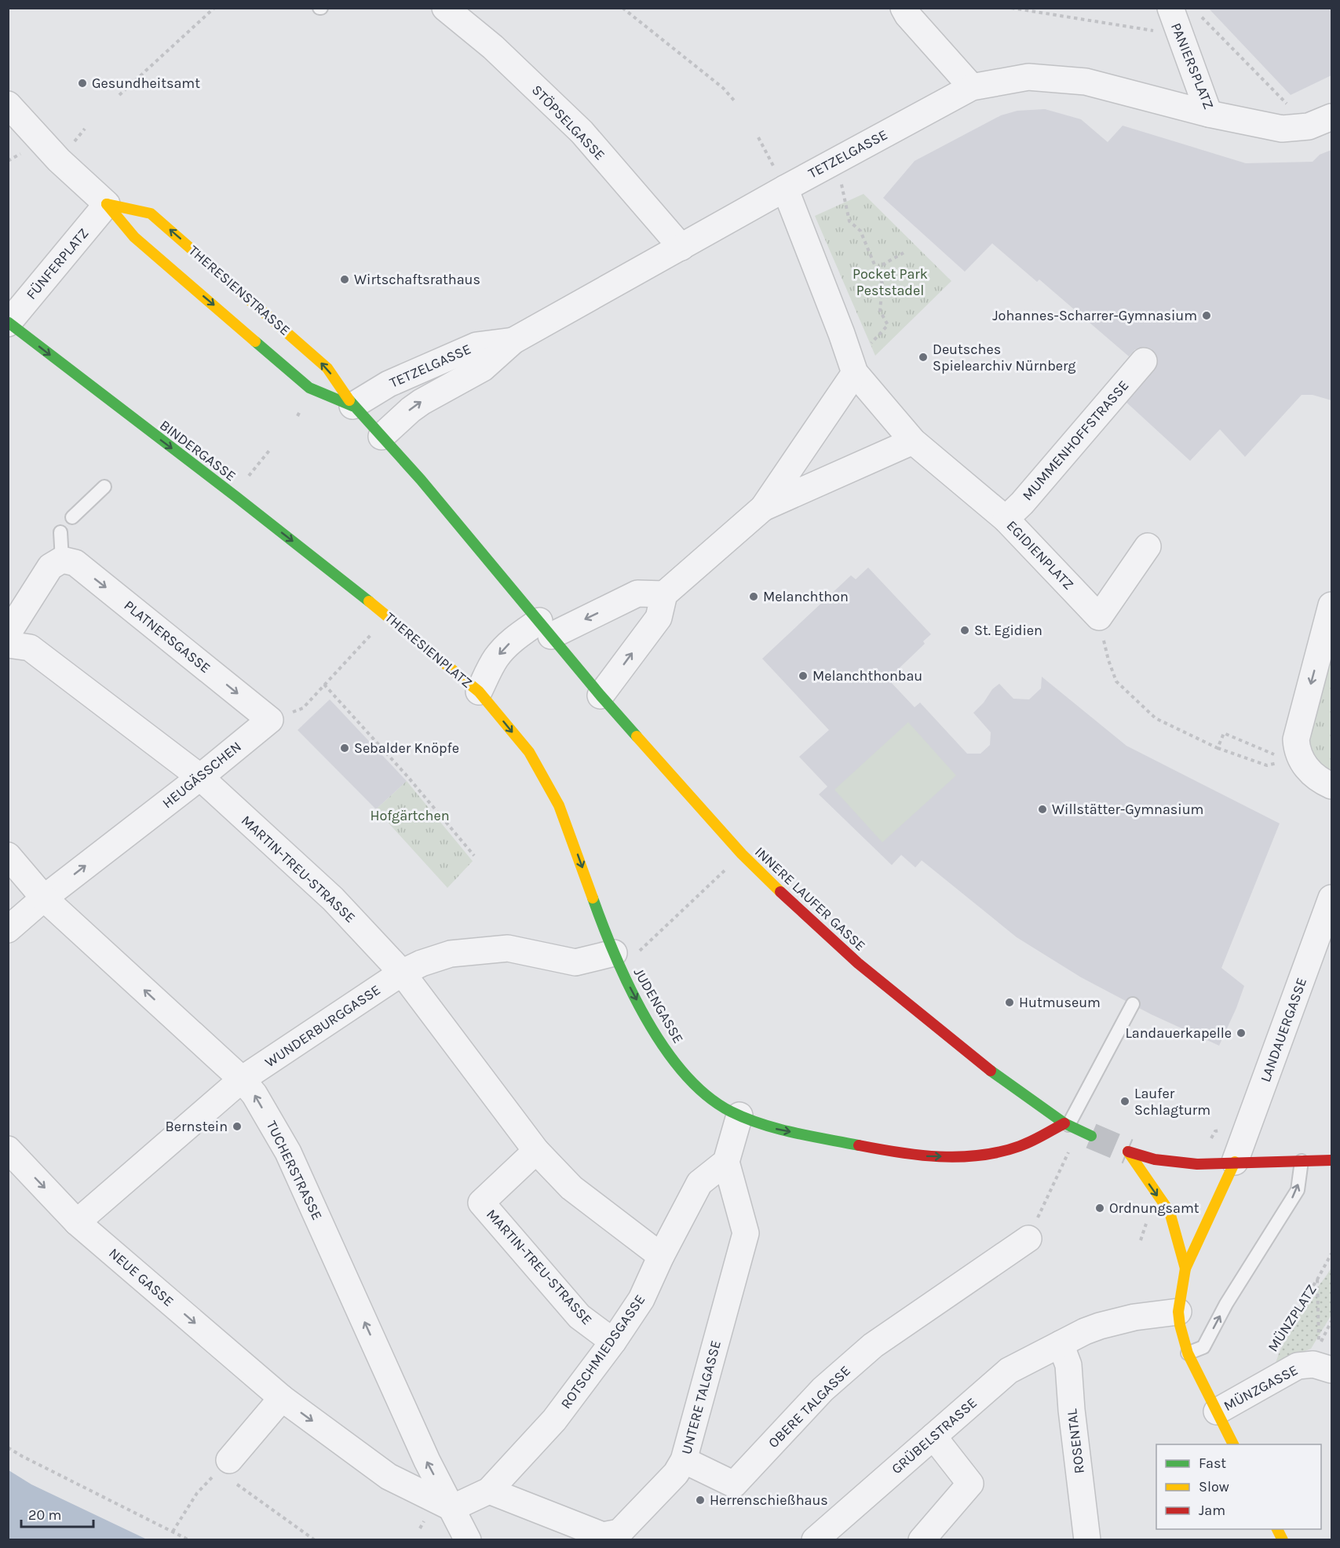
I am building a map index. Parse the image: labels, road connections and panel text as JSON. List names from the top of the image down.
{
  "streets": {
    "street": [
      "PANIERSPLATZ",
      "STÖPSELGASSE",
      "TETZELGASSE",
      "FÜNFERPLATZ",
      "THERESIENSTRASSE",
      "MUMMENHOFFSTRASSE",
      "BINDERGASSE",
      "EGIDIENPLATZ",
      "PLATNERSGASSE",
      "THERESIENPLATZ",
      "HEUGÄSSCHEN",
      "MARTIN-TREU-STRASSE",
      "INNERE LAUFER GASSE",
      "JUDENGASSE",
      "WUNDERBURGGASSE",
      "LANDAUERGASSE",
      "TUCHERSTRASSE",
      "NEUE GASSE",
      "ROTSCHMIEDSGASSE",
      "MÜNZGASSE",
      "UNTERE TALGASSE",
      "OBERE TALGASSE",
      "GRÜBELSTRASSE",
      "ROSENTAL"
    ],
    "path": ["MÜNZPLATZ"]
  },
  "crossings": [
    ["PANIERSPLATZ", "TETZELGASSE"],
    ["STÖPSELGASSE", "TETZELGASSE"],
    ["TETZELGASSE", "THERESIENSTRASSE"],
    ["FÜNFERPLATZ", "THERESIENSTRASSE"],
    ["FÜNFERPLATZ", "BINDERGASSE"],
    ["THERESIENSTRASSE", "THERESIENPLATZ"],
    ["THERESIENSTRASSE", "INNERE LAUFER GASSE"],
    ["MUMMENHOFFSTRASSE", "EGIDIENPLATZ"],
    ["BINDERGASSE", "THERESIENPLATZ"],
    ["PLATNERSGASSE", "HEUGÄSSCHEN"],
    ["THERESIENPLATZ", "INNERE LAUFER GASSE"],
    ["THERESIENPLATZ", "JUDENGASSE"],
    ["HEUGÄSSCHEN", "MARTIN-TREU-STRASSE"],
    ["HEUGÄSSCHEN", "TUCHERSTRASSE"],
    ["MARTIN-TREU-STRASSE", "WUNDERBURGGASSE"],
    ["MARTIN-TREU-STRASSE", "ROTSCHMIEDSGASSE"],
    ["INNERE LAUFER GASSE", "JUDENGASSE"],
    ["JUDENGASSE", "WUNDERBURGGASSE"],
    ["WUNDERBURGGASSE", "TUCHERSTRASSE"],
    ["WUNDERBURGGASSE", "NEUE GASSE"],
    ["TUCHERSTRASSE", "NEUE GASSE"],
    ["TUCHERSTRASSE", "ROTSCHMIEDSGASSE"],
    ["NEUE GASSE", "ROTSCHMIEDSGASSE"],
    ["MÜNZPLATZ", "MÜNZGASSE"],
    ["ROTSCHMIEDSGASSE", "UNTERE TALGASSE"],
    ["UNTERE TALGASSE", "OBERE TALGASSE"],
    ["GRÜBELSTRASSE", "ROSENTAL"]
  ],
  "one_way": [
    "BINDERGASSE",
    "PLATNERSGASSE",
    "THERESIENPLATZ",
    "HEUGÄSSCHEN",
    "JUDENGASSE",
    "TUCHERSTRASSE",
    "NEUE GASSE"
  ],
  "parks": ["Pocket Park Peststadel", "Hofgärtchen"],
  "places": [
    "Gesundheitsamt",
    "Wirtschaftsrathaus",
    "Johannes-Scharrer-Gymnasium",
    "Deutsches Spielearchiv Nürnberg",
    "Melanchthon",
    "St. Egidien",
    "Melanchthonbau",
    "Sebalder Knöpfe",
    "Willstätter-Gymnasium",
    "Hutmuseum",
    "Landauerkapelle",
    "Laufer Schlagturm",
    "Bernstein",
    "Ordnungsamt",
    "Herrenschießhaus"
  ],
  "legend": ["Fast", "Slow", "Jam"],
  "scale_bar": "20 m"
}
